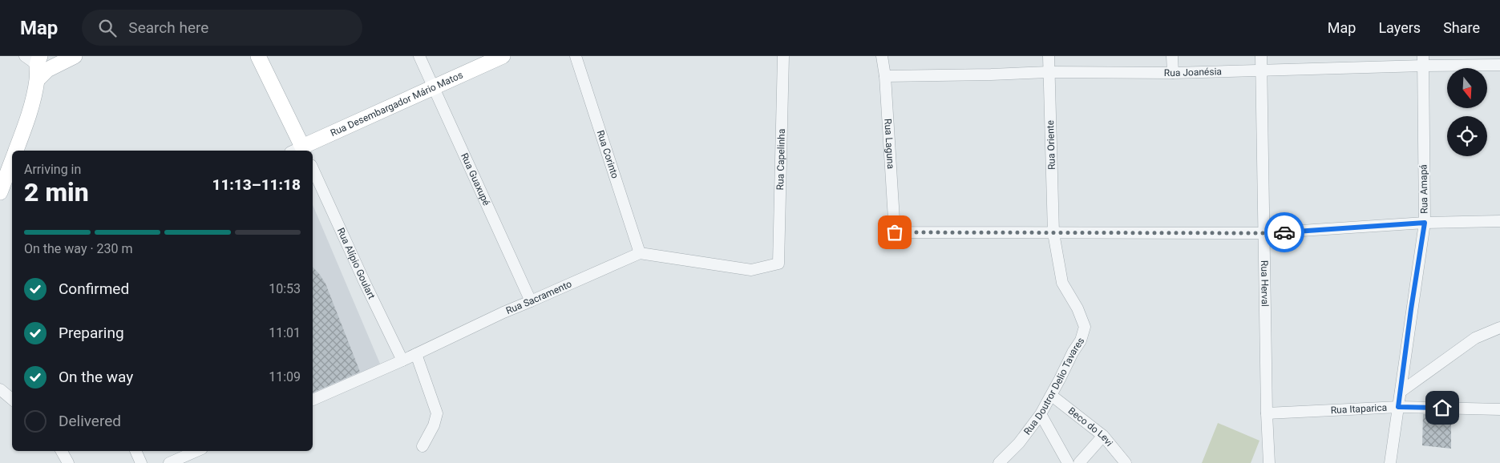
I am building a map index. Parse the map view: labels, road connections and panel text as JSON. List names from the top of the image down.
{
  "streets": {
    "street": [
      "Rua Joanésia",
      "Rua Desembargador Mário Matos",
      "Rua Laguna",
      "Rua Oriente",
      "Rua Corinto",
      "Rua Capelinha",
      "Rua Guaxupé",
      "Rua Amapá",
      "Rua Alípio Goulart",
      "Rua Herval",
      "Rua Sacramento",
      "Rua Doutror Delio Tavares",
      "Rua Itaparica",
      "Beco do Levi"
    ]
  },
  "crossings": [
    ["Rua Joanésia", "Rua Laguna"],
    ["Rua Joanésia", "Rua Oriente"],
    ["Rua Joanésia", "Rua Amapá"],
    ["Rua Joanésia", "Rua Herval"],
    ["Rua Desembargador Mário Matos", "Rua Guaxupé"],
    ["Rua Laguna", "Rua Oriente"],
    ["Rua Laguna", "Rua Doutror Delio Tavares"],
    ["Rua Oriente", "Rua Doutror Delio Tavares"],
    ["Rua Corinto", "Rua Capelinha"],
    ["Rua Corinto", "Rua Sacramento"],
    ["Rua Capelinha", "Rua Sacramento"],
    ["Rua Guaxupé", "Rua Sacramento"],
    ["Rua Amapá", "Rua Itaparica"],
    ["Rua Alípio Goulart", "Rua Sacramento"],
    ["Rua Herval", "Rua Itaparica"],
    ["Rua Doutror Delio Tavares", "Beco do Levi"]
  ],
  "north": "bottom",
  "page": {
    "header": "Map",
    "search": "Search here",
    "nav": ["Map", "Layers", "Share"],
    "heading": ["2 min", "Arriving in", "11:13–11:18"],
    "bar": "On the way · 230 m",
    "list": [
      ["Confirmed", "10:53"],
      ["Preparing", "11:01"],
      ["On the way", "11:09"],
      "Delivered"
    ]
  }
}
